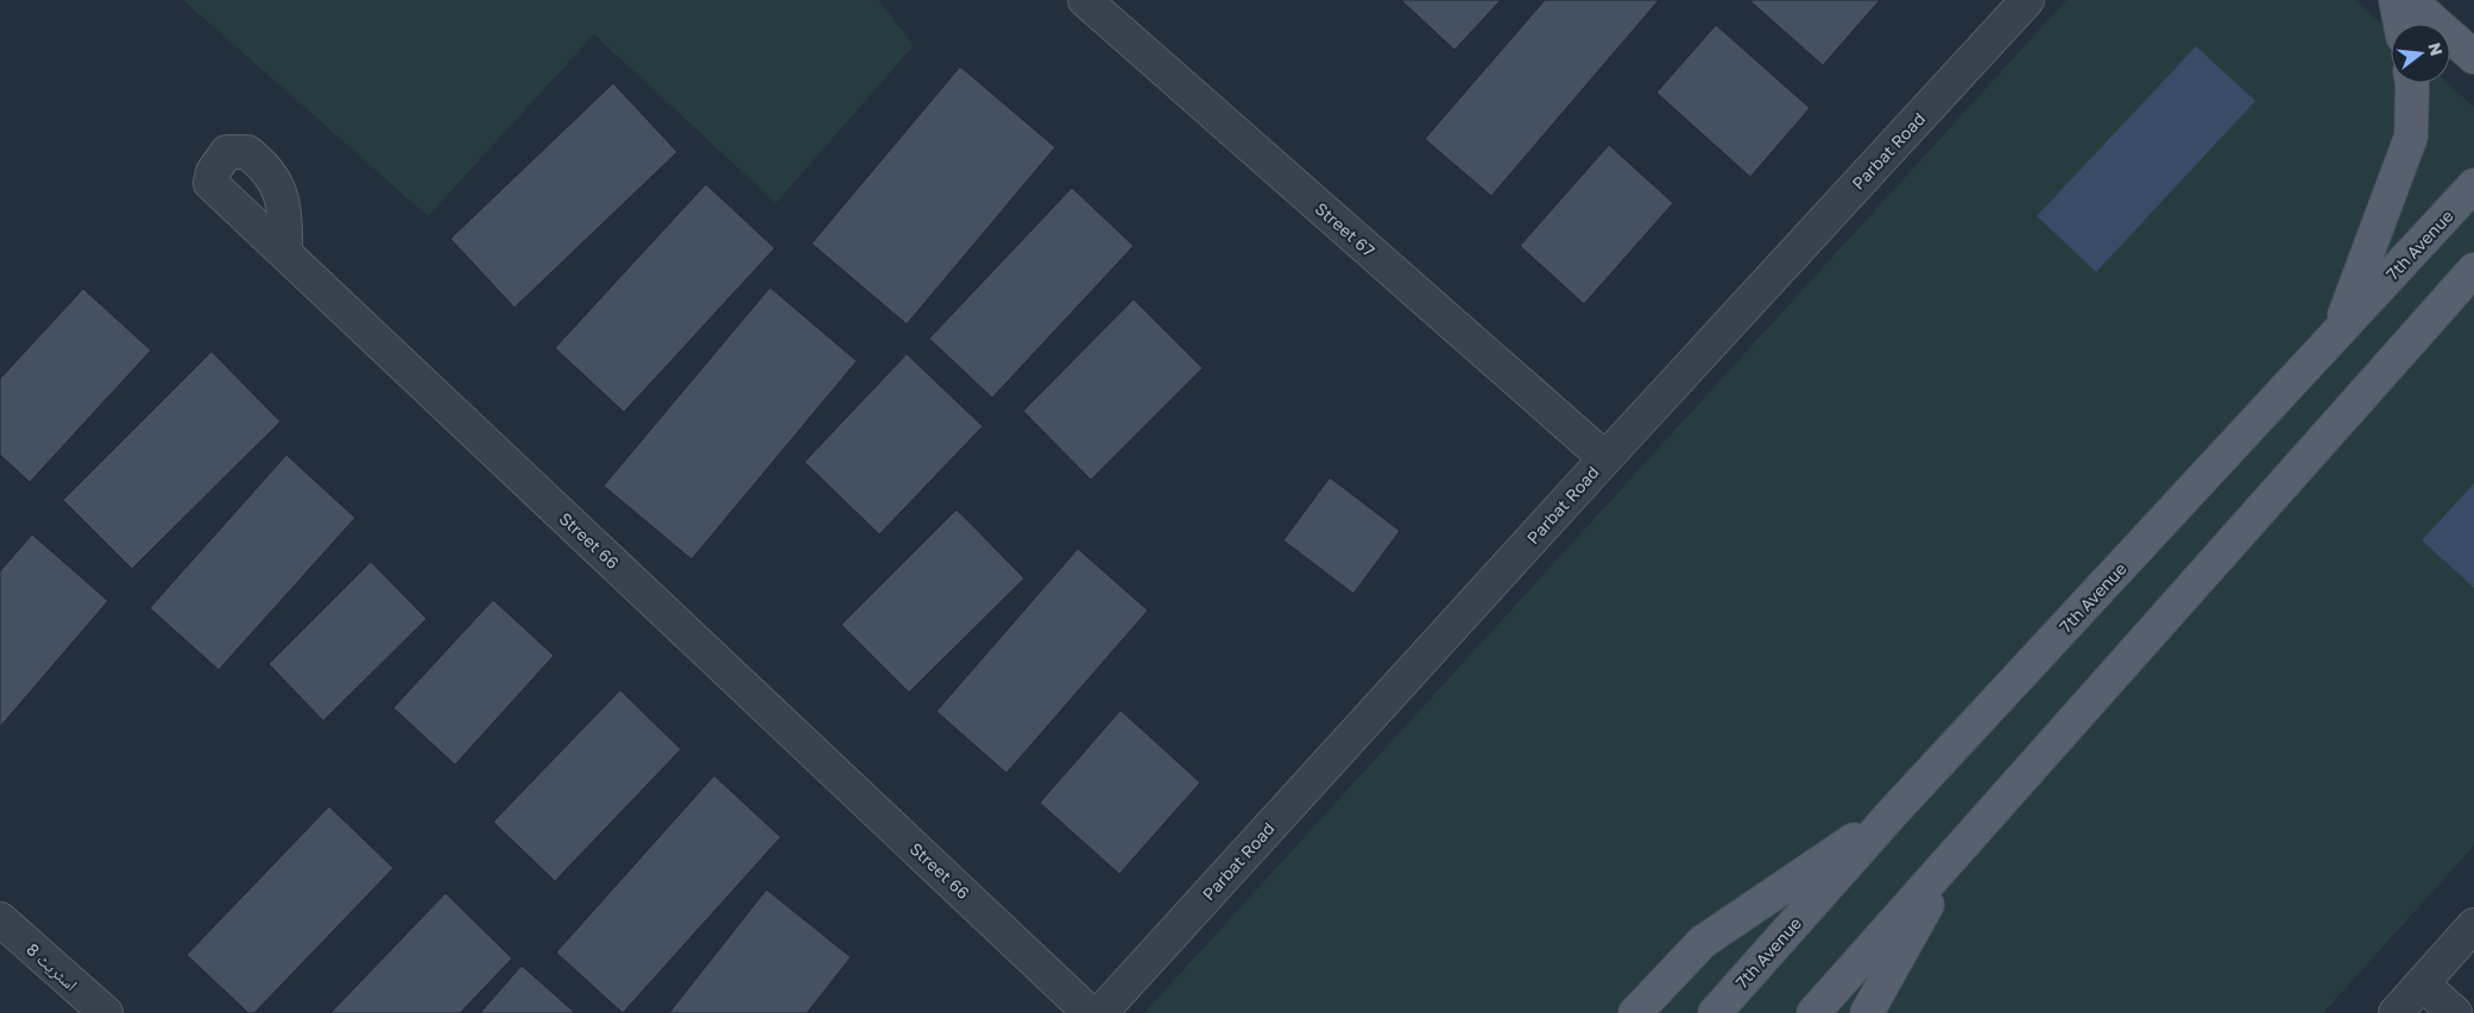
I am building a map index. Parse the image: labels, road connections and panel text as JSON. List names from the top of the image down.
{
  "streets": {
    "main road": ["7th Avenue"],
    "street": [
      "Parbat Road",
      "Street 67",
      "Street 66",
      "اسٹریٹ 8"
    ]
  },
  "crossings": [
    ["Parbat Road", "Street 67"]
  ],
  "north": "right"
}
